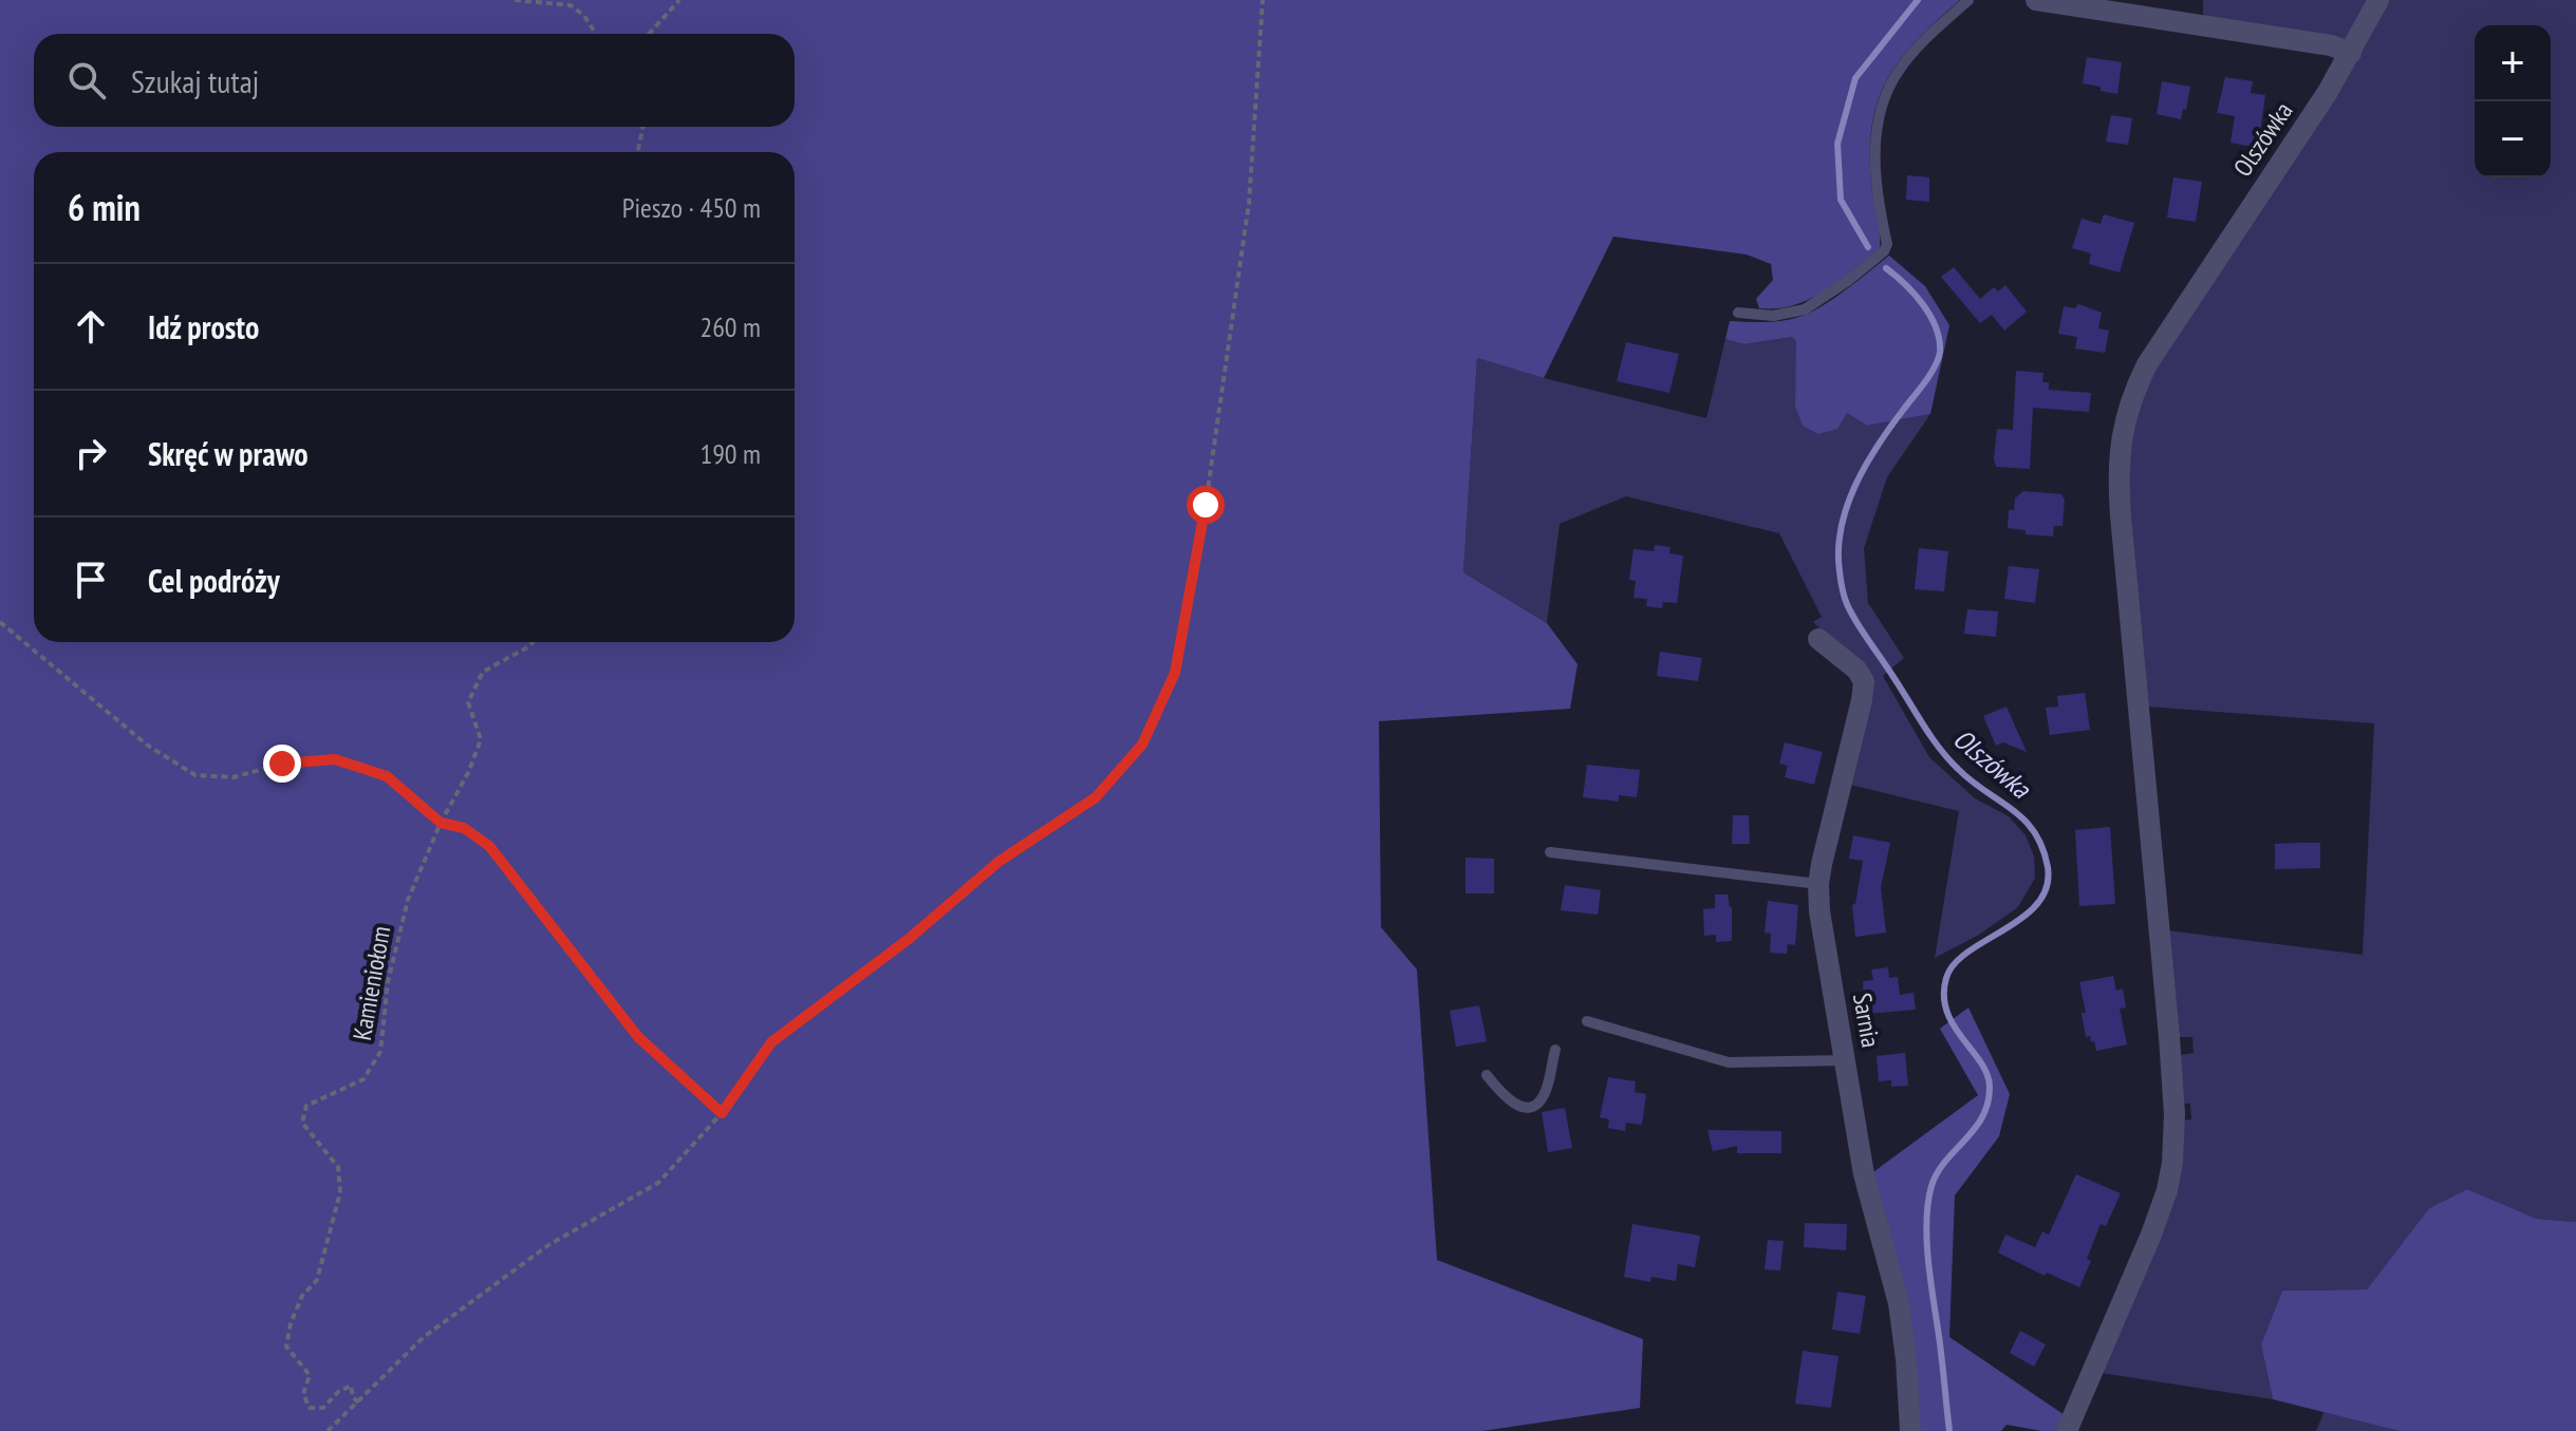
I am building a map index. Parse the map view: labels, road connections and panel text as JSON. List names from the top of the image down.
{
  "streets": {
    "street": ["Olszówka", "Sarnia"],
    "path": ["Kamieniołom"]
  },
  "water": ["Olszówka"],
  "page": {
    "map_buttons": ["+", "−"],
    "search": "Szukaj tutaj",
    "heading": ["6 min", "Pieszo · 450 m"],
    "list": [
      ["Idź prosto", "260 m"],
      ["Skręć w prawo", "190 m"],
      "Cel podróży"
    ]
  }
}
